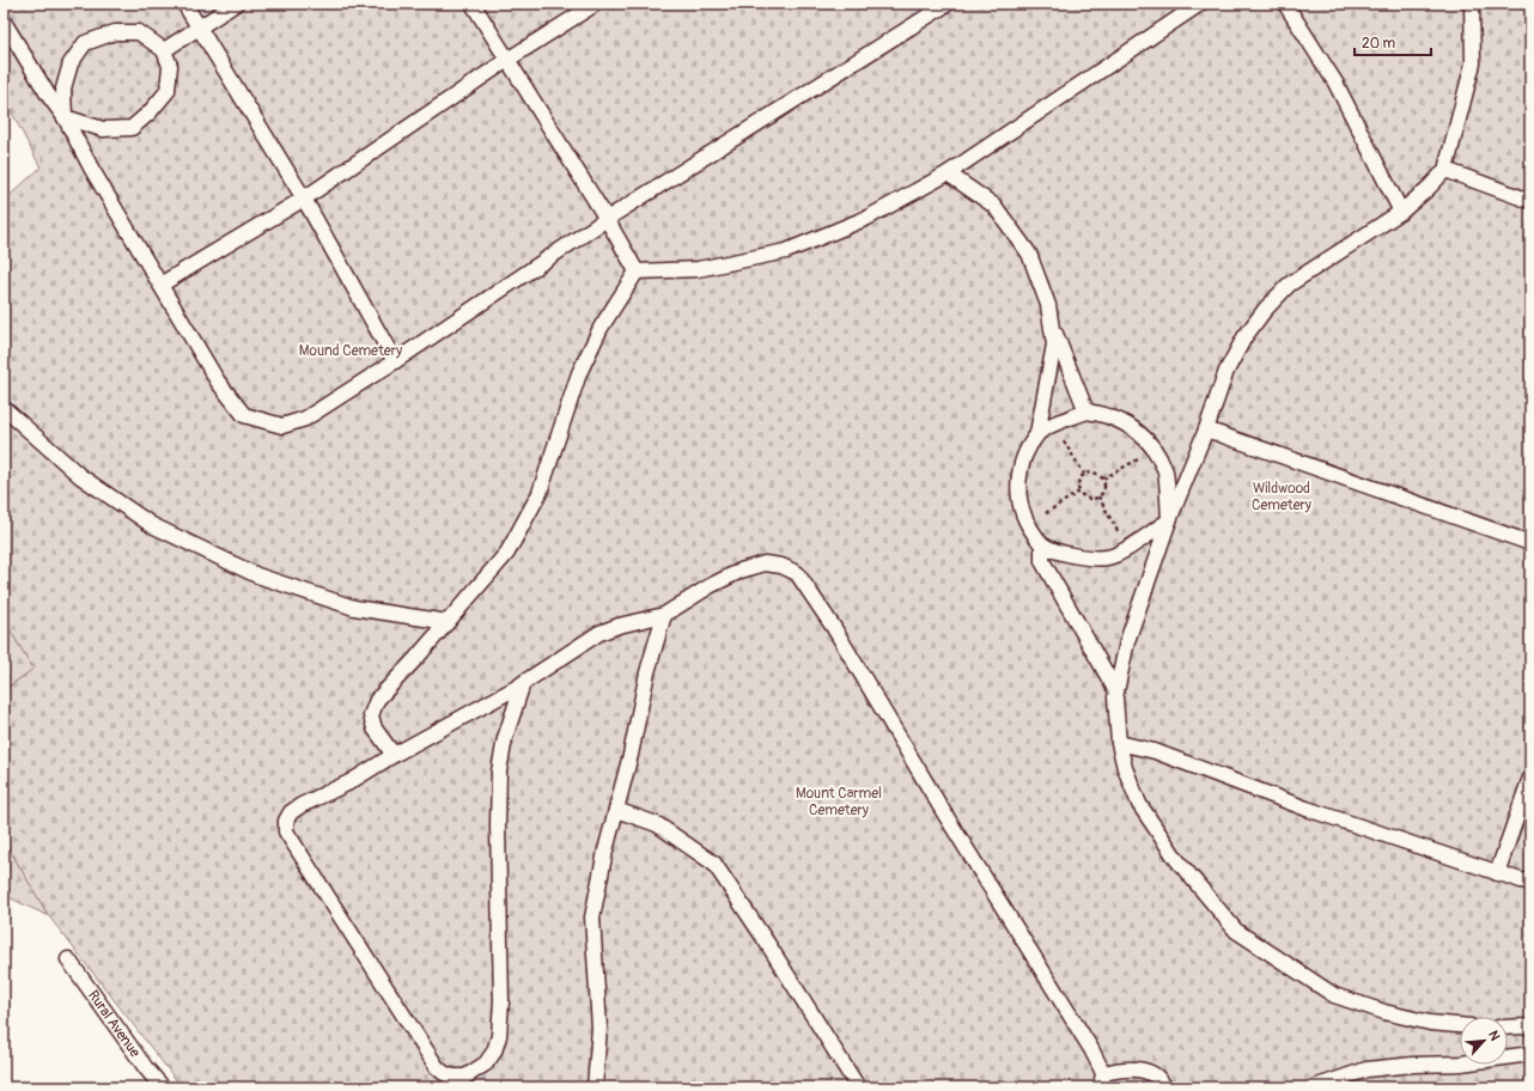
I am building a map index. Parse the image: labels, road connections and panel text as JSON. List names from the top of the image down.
{
  "streets": {
    "lane": ["Rural Avenue"]
  },
  "parks": ["Mound Cemetery", "Wildwood Cemetery", "Mount Carmel Cemetery"],
  "scale_bar": "20 m",
  "north": "top right"
}
